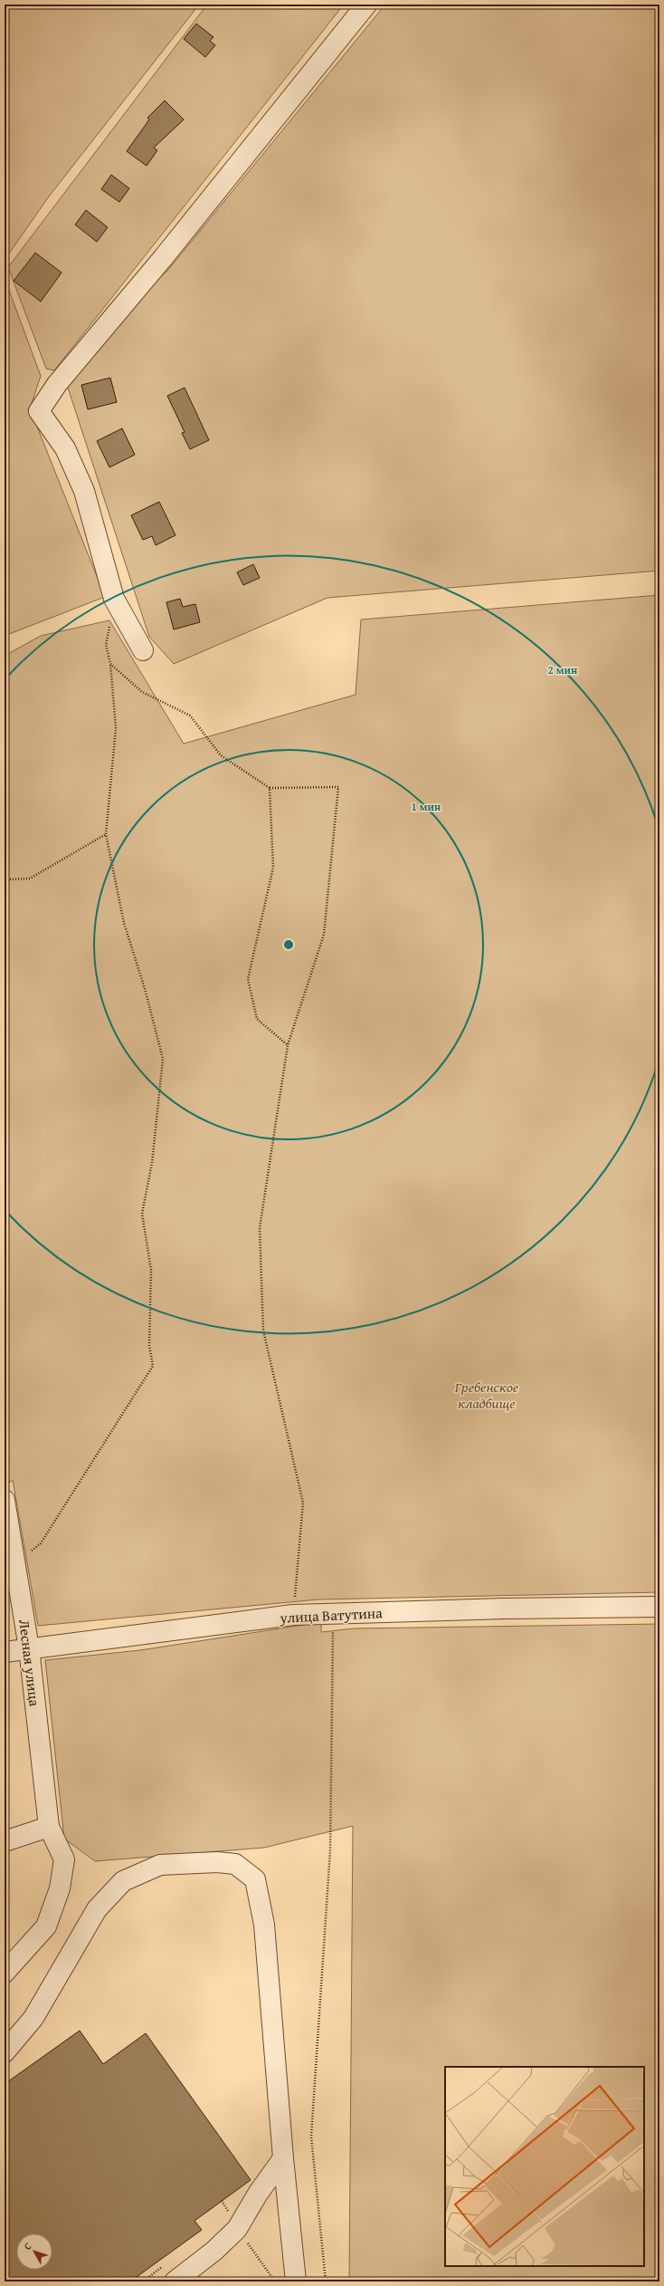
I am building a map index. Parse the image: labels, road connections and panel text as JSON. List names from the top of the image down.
{
  "streets": {
    "street": ["улица Ватутина", "Лесная улица"]
  },
  "crossings": [
    ["улица Ватутина", "Лесная улица"]
  ],
  "parks": ["Гребенское кладбище"],
  "north": "top left",
  "rings": ["2 мин", "1 мин"]
}
